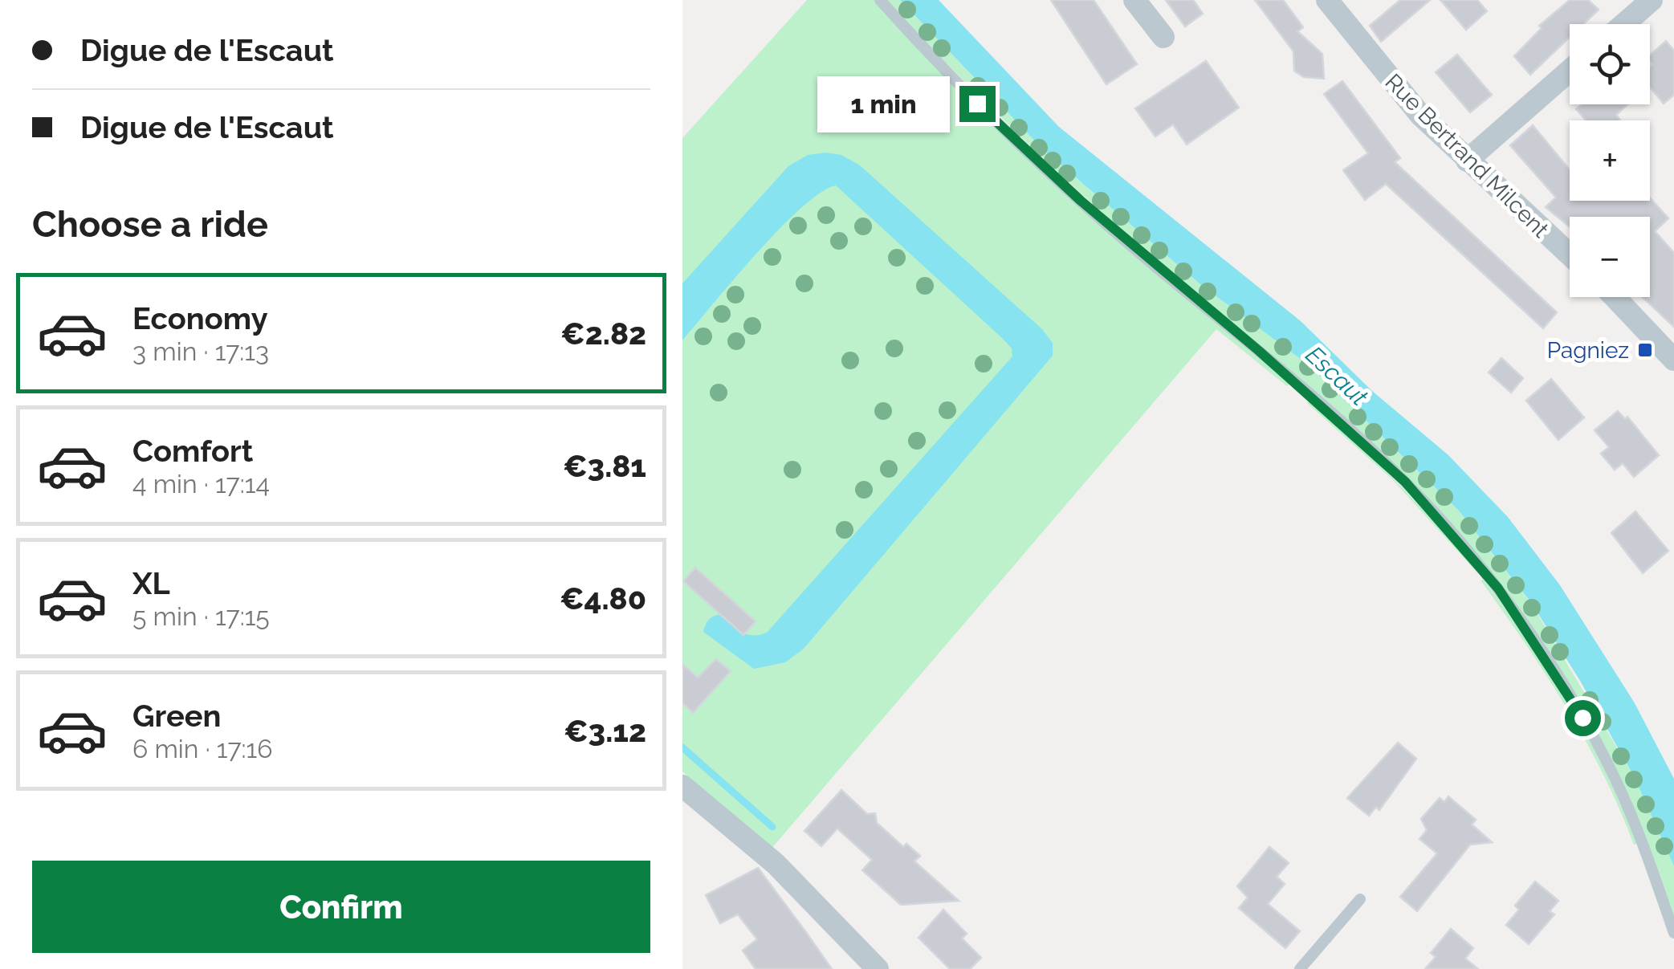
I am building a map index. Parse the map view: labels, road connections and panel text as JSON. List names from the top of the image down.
{
  "streets": {
    "street": ["Rue Bertrand Milcent"]
  },
  "water": ["Escaut"],
  "places": {
    "transit": ["Pagniez"]
  },
  "page": {
    "banner": ["Digue de l'Escaut", "Digue de l'Escaut"],
    "map_buttons": ["+", "−"],
    "bubble": "1 min",
    "heading": "Choose a ride",
    "list": [
      {
        "name": "Economy",
        "note": "3 min · 17:13",
        "value": "€2.82"
      },
      {
        "name": "Comfort",
        "note": "4 min · 17:14",
        "value": "€3.81"
      },
      {
        "name": "XL",
        "note": "5 min · 17:15",
        "value": "€4.80"
      },
      {
        "name": "Green",
        "note": "6 min · 17:16",
        "value": "€3.12"
      }
    ],
    "buttons": "Confirm"
  }
}
